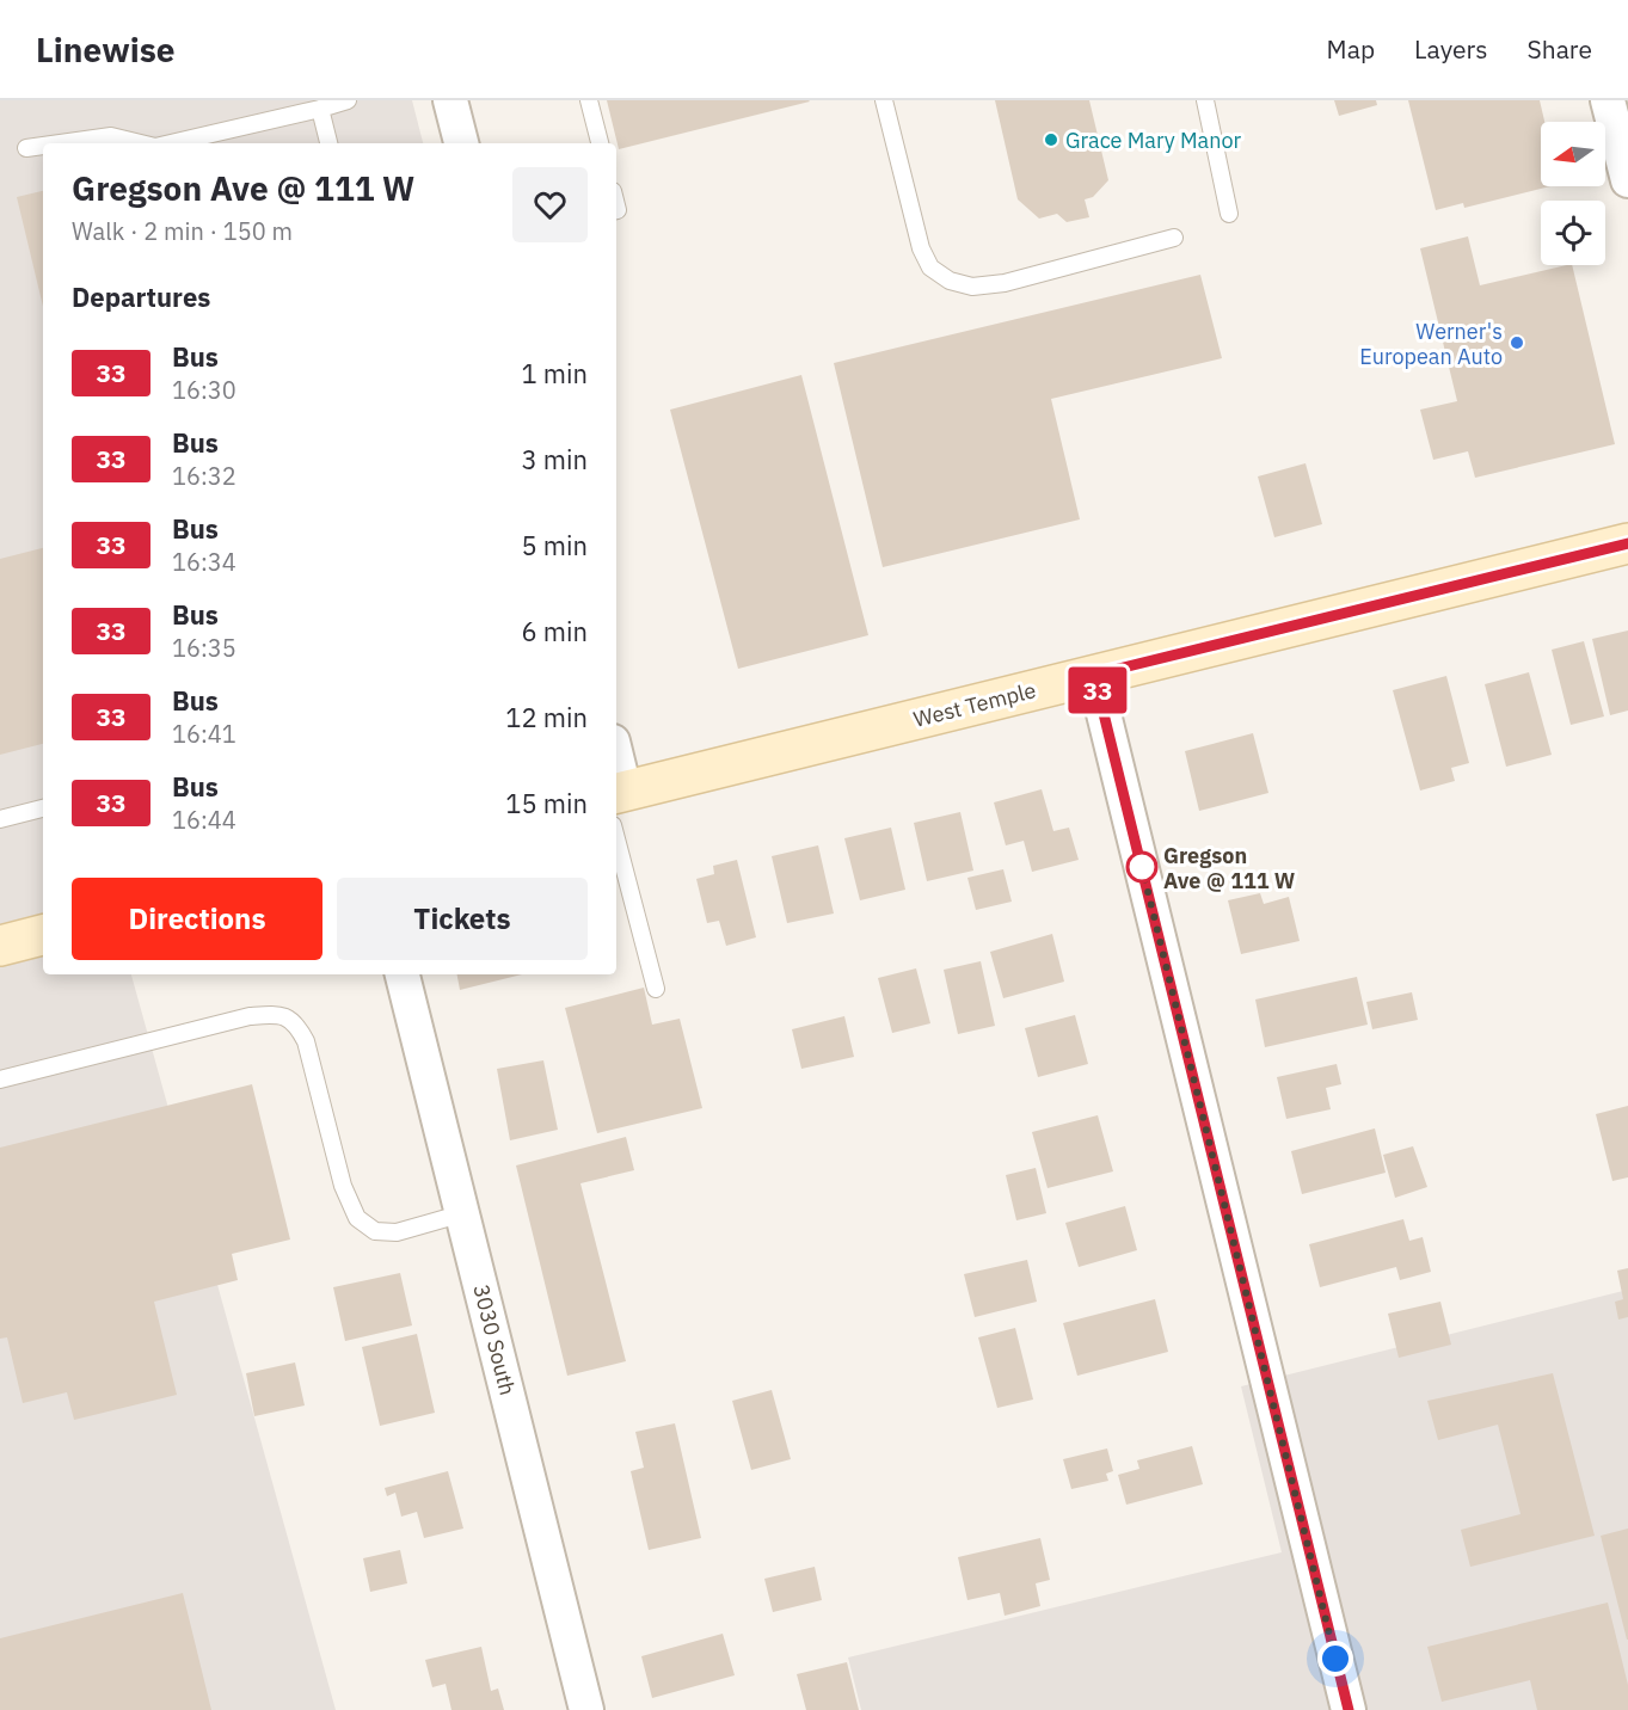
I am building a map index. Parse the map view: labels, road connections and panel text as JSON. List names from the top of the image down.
{
  "streets": {
    "street": ["West Temple", "3030 South"]
  },
  "places": ["Grace Mary Manor", "Werner's European Auto", "Gregson Ave @ 111 W"],
  "lines": ["bus line 33"],
  "north": "left",
  "page": {
    "header": "Linewise",
    "nav": ["Map", "Layers", "Share"],
    "on_map": "33",
    "heading": [
      ["Gregson Ave @ 111 W", "Walk · 2 min · 150 m"],
      "Departures"
    ],
    "list": [
      {
        "mark": "33",
        "name": "Bus",
        "note": "16:30",
        "value": "1 min"
      },
      {
        "mark": "33",
        "name": "Bus",
        "note": "16:32",
        "value": "3 min"
      },
      {
        "mark": "33",
        "name": "Bus",
        "note": "16:34",
        "value": "5 min"
      },
      {
        "mark": "33",
        "name": "Bus",
        "note": "16:35",
        "value": "6 min"
      },
      {
        "mark": "33",
        "name": "Bus",
        "note": "16:41",
        "value": "12 min"
      },
      {
        "mark": "33",
        "name": "Bus",
        "note": "16:44",
        "value": "15 min"
      }
    ],
    "buttons": ["Directions", "Tickets"]
  }
}
